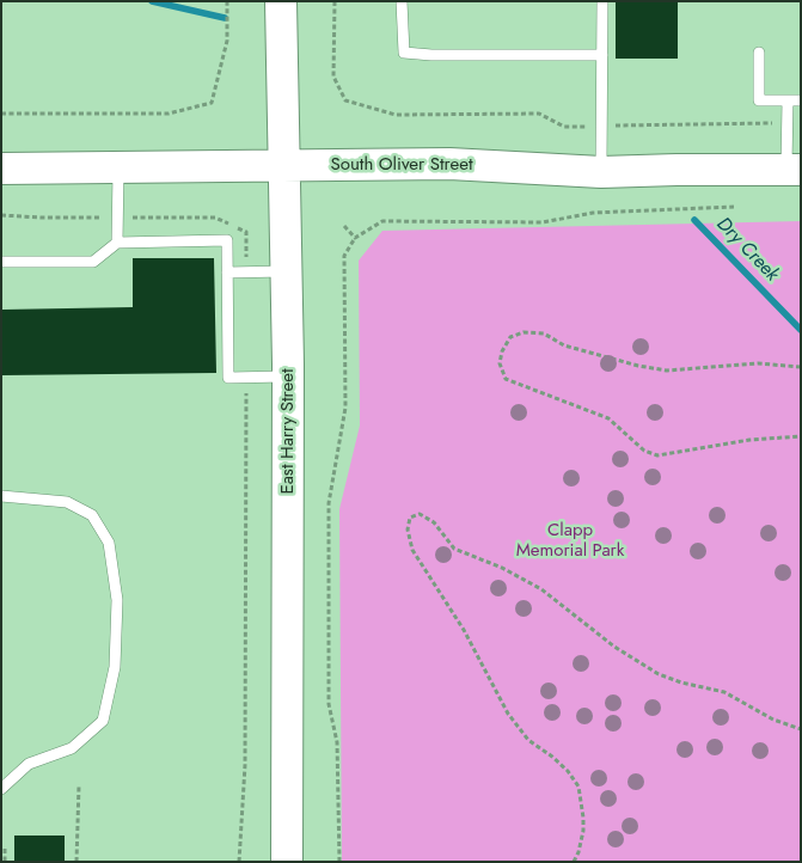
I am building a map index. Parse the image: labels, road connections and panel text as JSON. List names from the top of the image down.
{
  "streets": {
    "main road": ["South Oliver Street", "East Harry Street"]
  },
  "crossings": [
    ["South Oliver Street", "East Harry Street"]
  ],
  "water": ["Dry Creek"],
  "parks": ["Clapp Memorial Park"]
}
